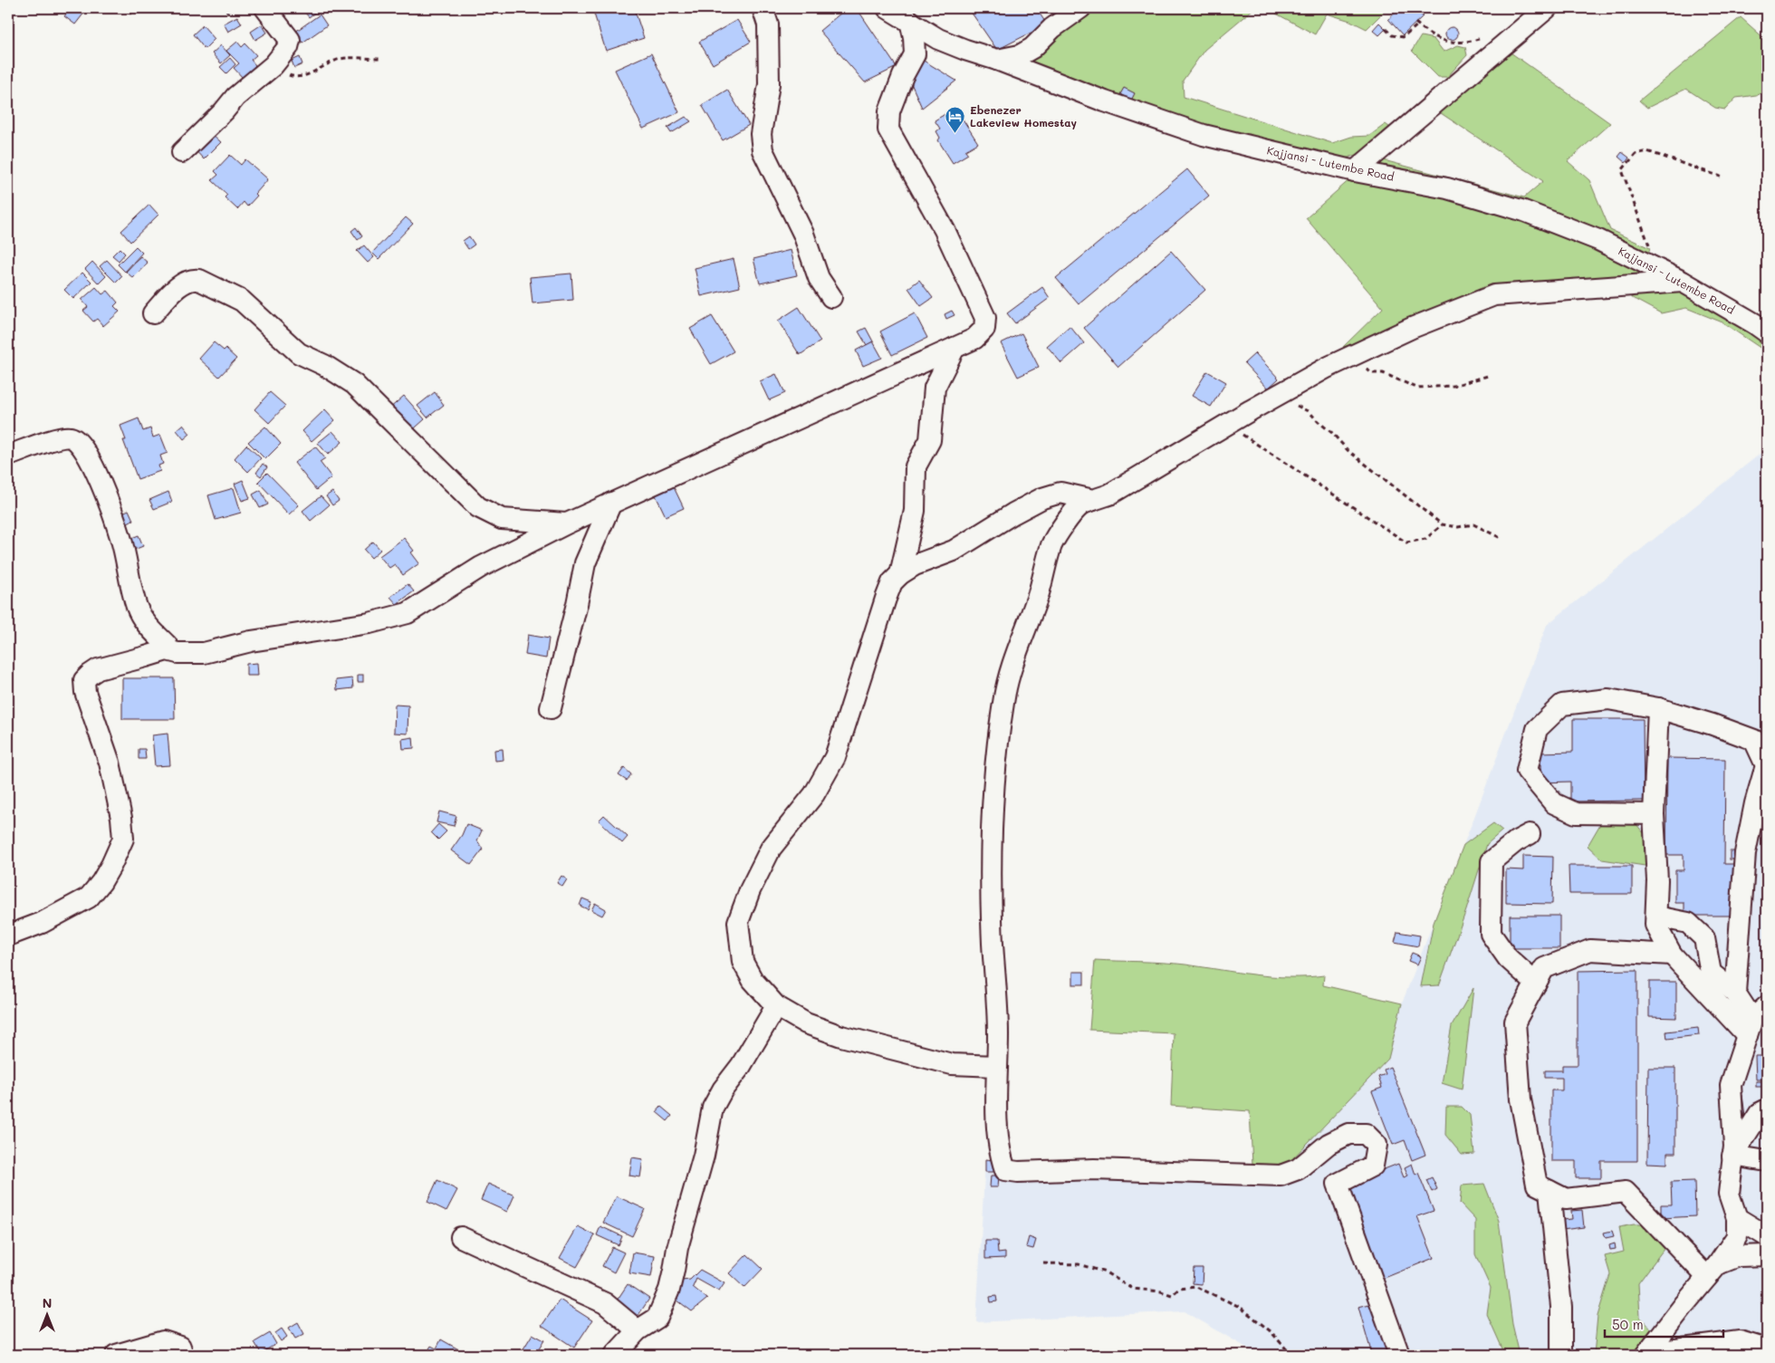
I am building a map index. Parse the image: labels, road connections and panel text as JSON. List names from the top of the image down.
{
  "streets": {
    "street": ["Kajjansi - Lutembe Road"]
  },
  "places": {
    "hotel": ["Ebenezer Lakeview Homestay"]
  },
  "scale_bar": "50 m",
  "north": "top"
}
